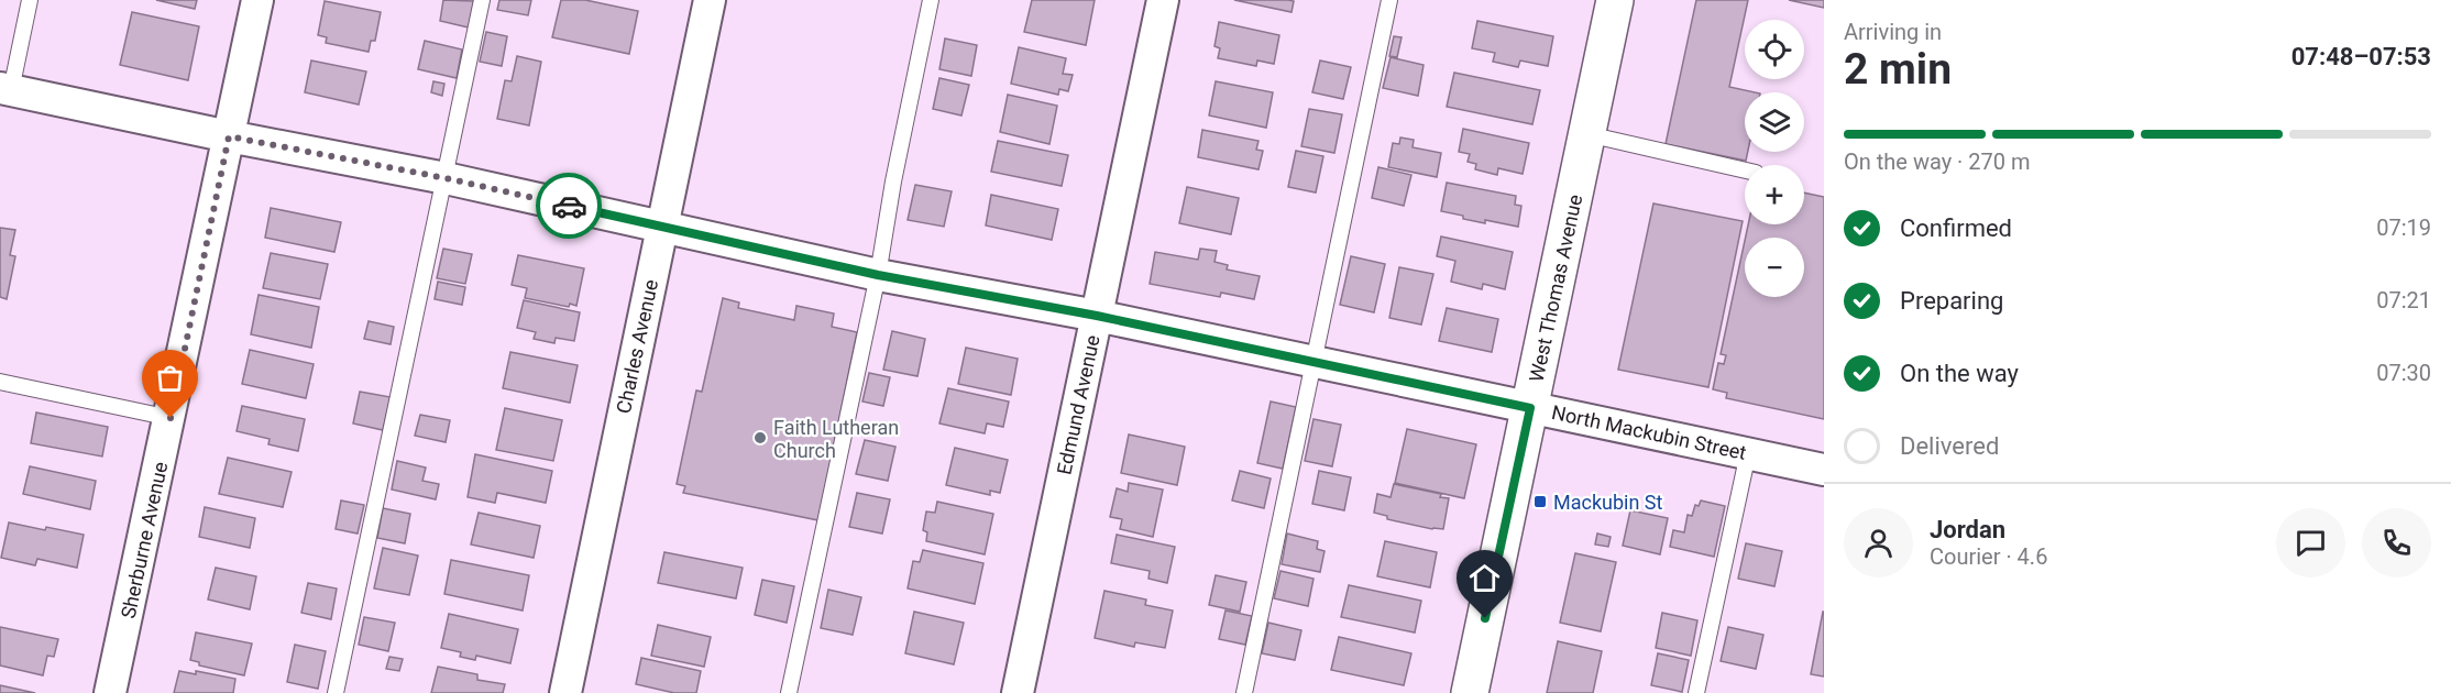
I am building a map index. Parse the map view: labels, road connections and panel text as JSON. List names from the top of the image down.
{
  "streets": {
    "street": [
      "West Thomas Avenue",
      "Charles Avenue",
      "Edmund Avenue",
      "North Mackubin Street",
      "Sherburne Avenue"
    ]
  },
  "crossings": [
    ["West Thomas Avenue", "North Mackubin Street"],
    ["Charles Avenue", "North Mackubin Street"],
    ["Edmund Avenue", "North Mackubin Street"],
    ["North Mackubin Street", "Sherburne Avenue"]
  ],
  "places": {
    "other": ["Faith Lutheran Church"],
    "transit": ["Mackubin St"]
  },
  "page": {
    "heading": ["2 min", "Arriving in", "07:48–07:53"],
    "panel": ["Jordan", "Courier · 4.6"],
    "map_buttons": ["+", "−"],
    "bar": "On the way · 270 m",
    "list": [
      ["Confirmed", "07:19"],
      ["Preparing", "07:21"],
      ["On the way", "07:30"],
      "Delivered"
    ]
  }
}
